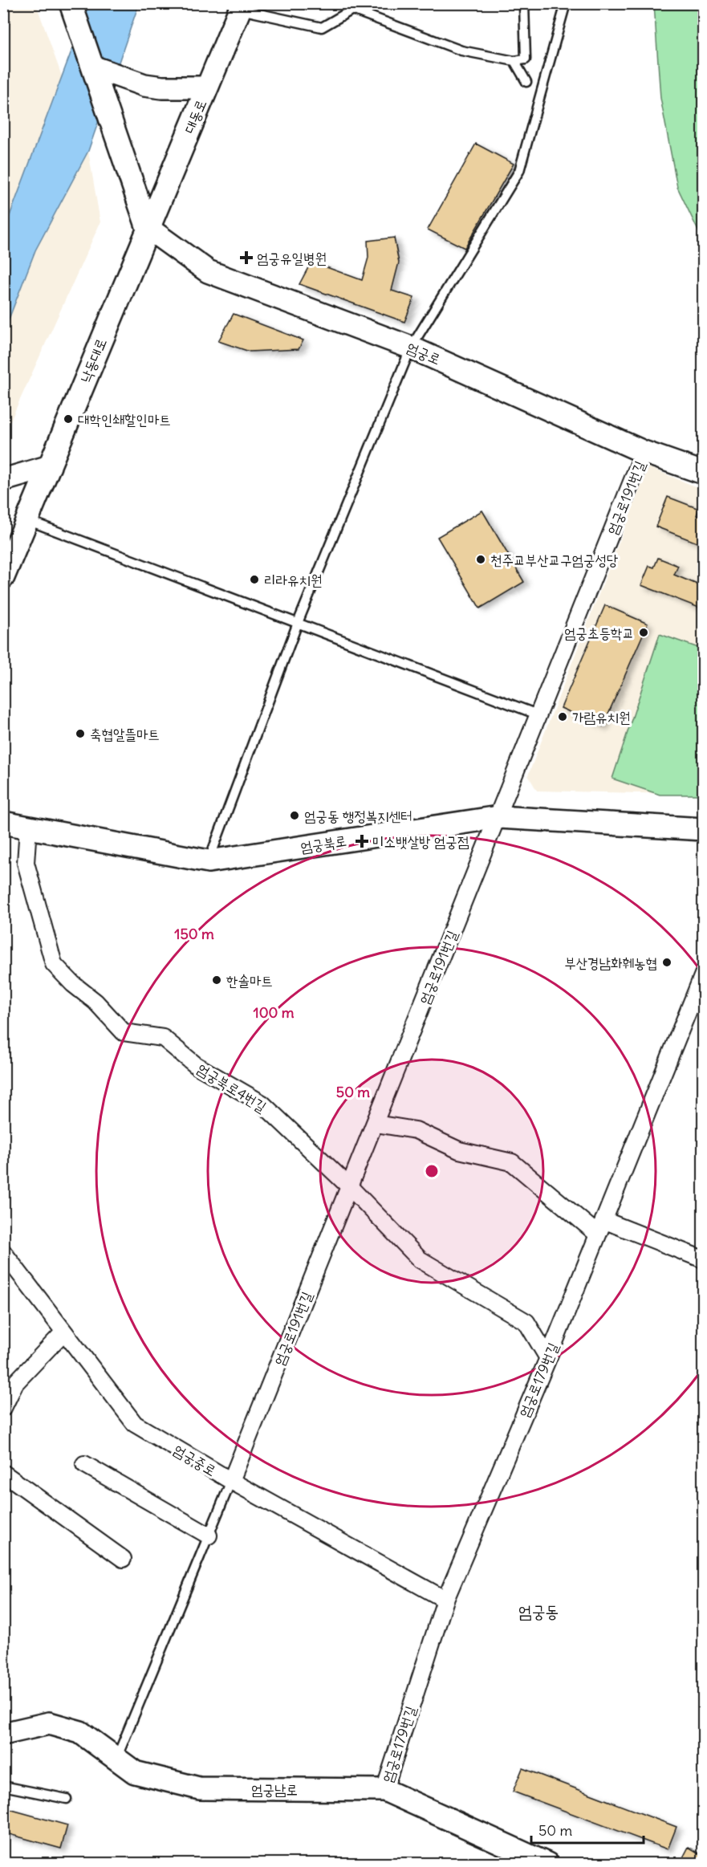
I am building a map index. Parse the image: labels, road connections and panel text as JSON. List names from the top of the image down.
{
  "streets": {
    "street": [
      "대동로",
      "엄궁로",
      "낙동대로",
      "엄궁로191번길",
      "엄궁북로",
      "엄궁북로4번길",
      "엄궁로179번길",
      "엄궁중로",
      "엄궁남로"
    ]
  },
  "crossings": [
    ["대동로", "엄궁로"],
    ["대동로", "낙동대로"],
    ["엄궁로", "낙동대로"],
    ["엄궁로", "엄궁로191번길"],
    ["엄궁로191번길", "엄궁북로"],
    ["엄궁로191번길", "엄궁북로4번길"],
    ["엄궁로191번길", "엄궁중로"],
    ["엄궁북로", "엄궁북로4번길"],
    ["엄궁북로4번길", "엄궁로179번길"],
    ["엄궁로179번길", "엄궁중로"],
    ["엄궁로179번길", "엄궁남로"]
  ],
  "districts": ["엄궁동"],
  "places": {
    "health": ["엄궁유일병원", "미소뱃살방 엄궁점"],
    "other": [
      "대학인쇄할인마트",
      "천주교부산교구엄궁성당",
      "리라유치원",
      "엄궁초등학교",
      "가람유치원",
      "축협알뜰마트",
      "엄궁동 행정복지센터",
      "부산경남화훼농협",
      "한솔마트"
    ]
  },
  "scale_bar": "50 m",
  "rings": ["150 m", "100 m", "50 m"]
}
